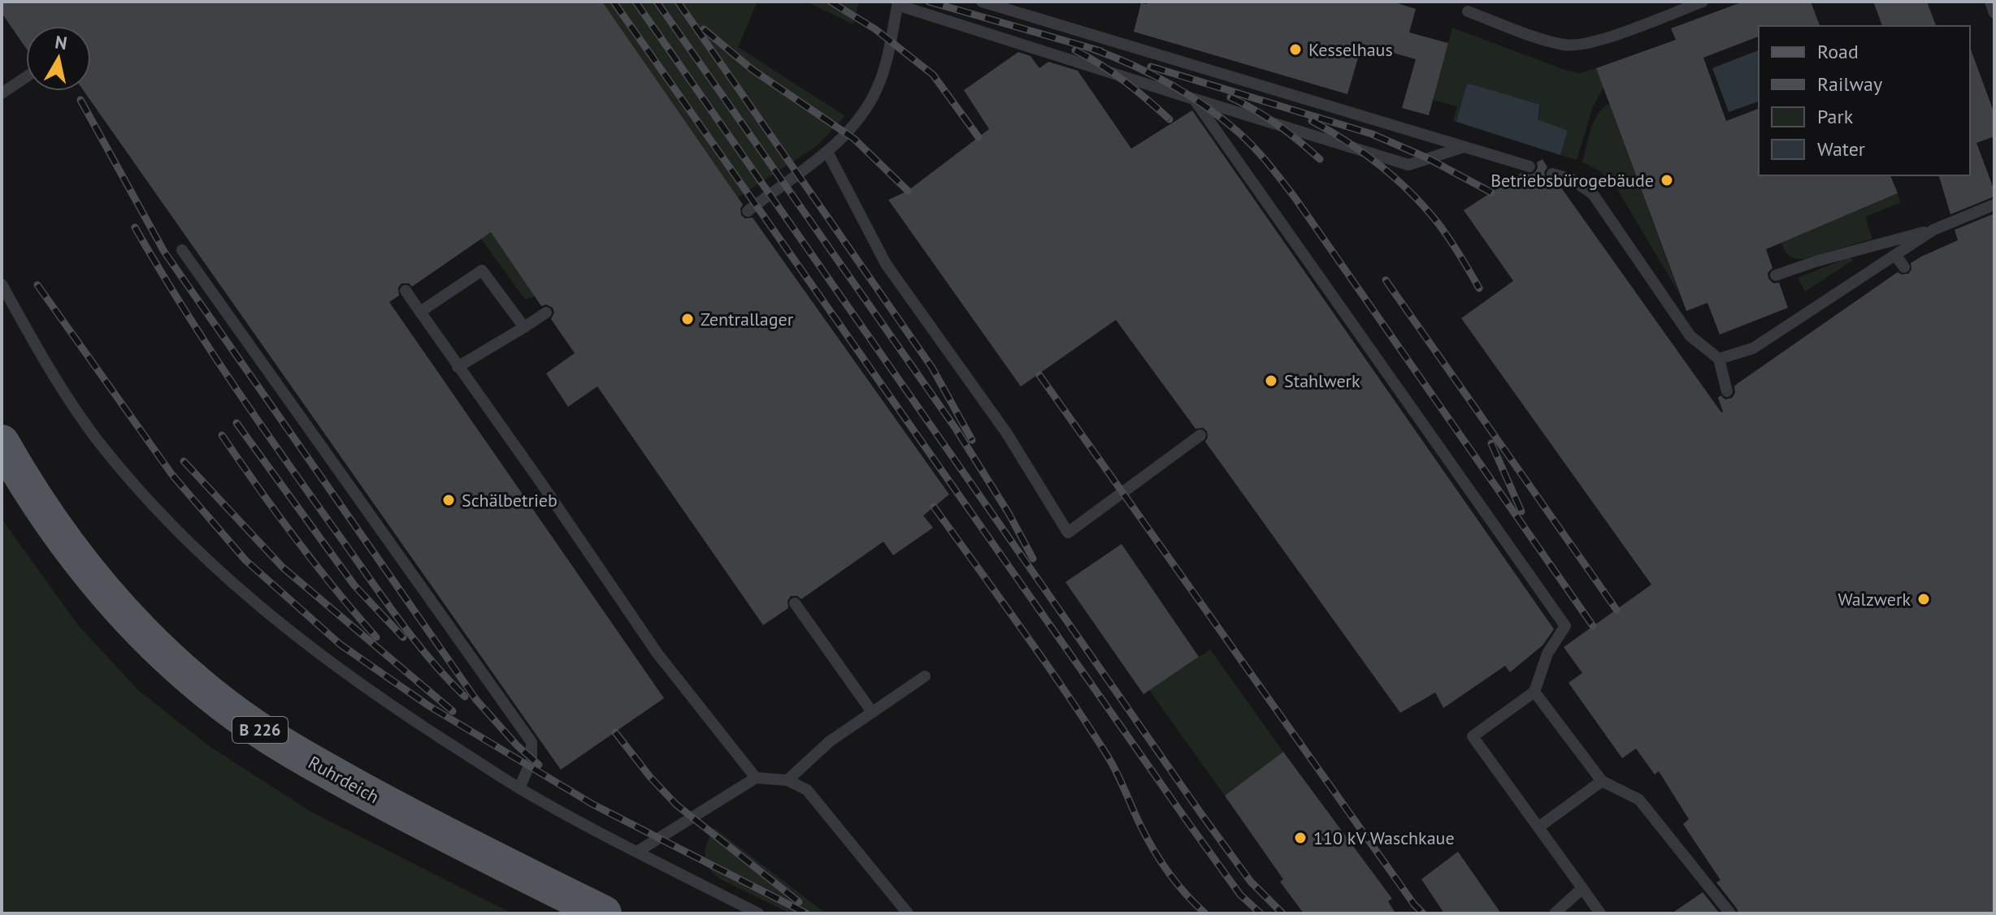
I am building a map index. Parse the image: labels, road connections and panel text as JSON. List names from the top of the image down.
{
  "streets": {
    "main road": ["B 226", "Ruhrdeich"]
  },
  "places": [
    "Kesselhaus",
    "Betriebsbürogebäude",
    "Zentrallager",
    "Stahlwerk",
    "Schälbetrieb",
    "Walzwerk",
    "110 kV Waschkaue"
  ],
  "legend": [
    "Road",
    "Railway",
    "Park",
    "Water"
  ],
  "north": "top"
}
